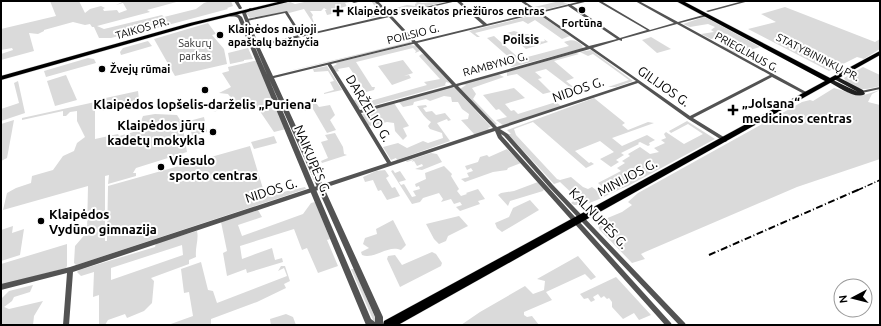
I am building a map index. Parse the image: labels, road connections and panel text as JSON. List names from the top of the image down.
{
  "streets": {
    "main road": ["TAIKOS PR.", "STATYBININKŲ PR.", "MINIJOS G."],
    "street": [
      "POILSIO G.",
      "PRIEGLIAUS G.",
      "RAMBYNO G.",
      "GILIJOS G.",
      "NIDOS G.",
      "DARŽELIO G.",
      "NAIKUPĖS G.",
      "KALNUPĖS G."
    ]
  },
  "crossings": [
    ["TAIKOS PR.", "NAIKUPĖS G."],
    ["POILSIO G.", "GILIJOS G."],
    ["POILSIO G.", "DARŽELIO G."],
    ["POILSIO G.", "NAIKUPĖS G."],
    ["POILSIO G.", "KALNUPĖS G."],
    ["PRIEGLIAUS G.", "RAMBYNO G."],
    ["PRIEGLIAUS G.", "MINIJOS G."],
    ["STATYBININKŲ PR.", "RAMBYNO G."],
    ["STATYBININKŲ PR.", "MINIJOS G."],
    ["RAMBYNO G.", "GILIJOS G."],
    ["RAMBYNO G.", "DARŽELIO G."],
    ["RAMBYNO G.", "KALNUPĖS G."],
    ["GILIJOS G.", "NIDOS G."],
    ["GILIJOS G.", "MINIJOS G."],
    ["NIDOS G.", "DARŽELIO G."],
    ["NIDOS G.", "NAIKUPĖS G."],
    ["NIDOS G.", "KALNUPĖS G."],
    ["MINIJOS G.", "KALNUPĖS G."]
  ],
  "districts": ["Poilsis"],
  "parks": ["Sakurų parkas"],
  "places": {
    "other": [
      "Fortūna",
      "Klaipėdos naujoji apaštalų bažnyčia",
      "Žvejų rūmai",
      "Klaipėdos lopšelis-darželis „Puriena“",
      "Klaipėdos jūrų kadetų mokykla",
      "Viesulo sporto centras",
      "Klaipėdos Vydūno gimnazija"
    ],
    "health": ["Klaipėdos sveikatos priežiūros centras", "„Jolsana“ medicinos centras"]
  },
  "north": "left"
}
